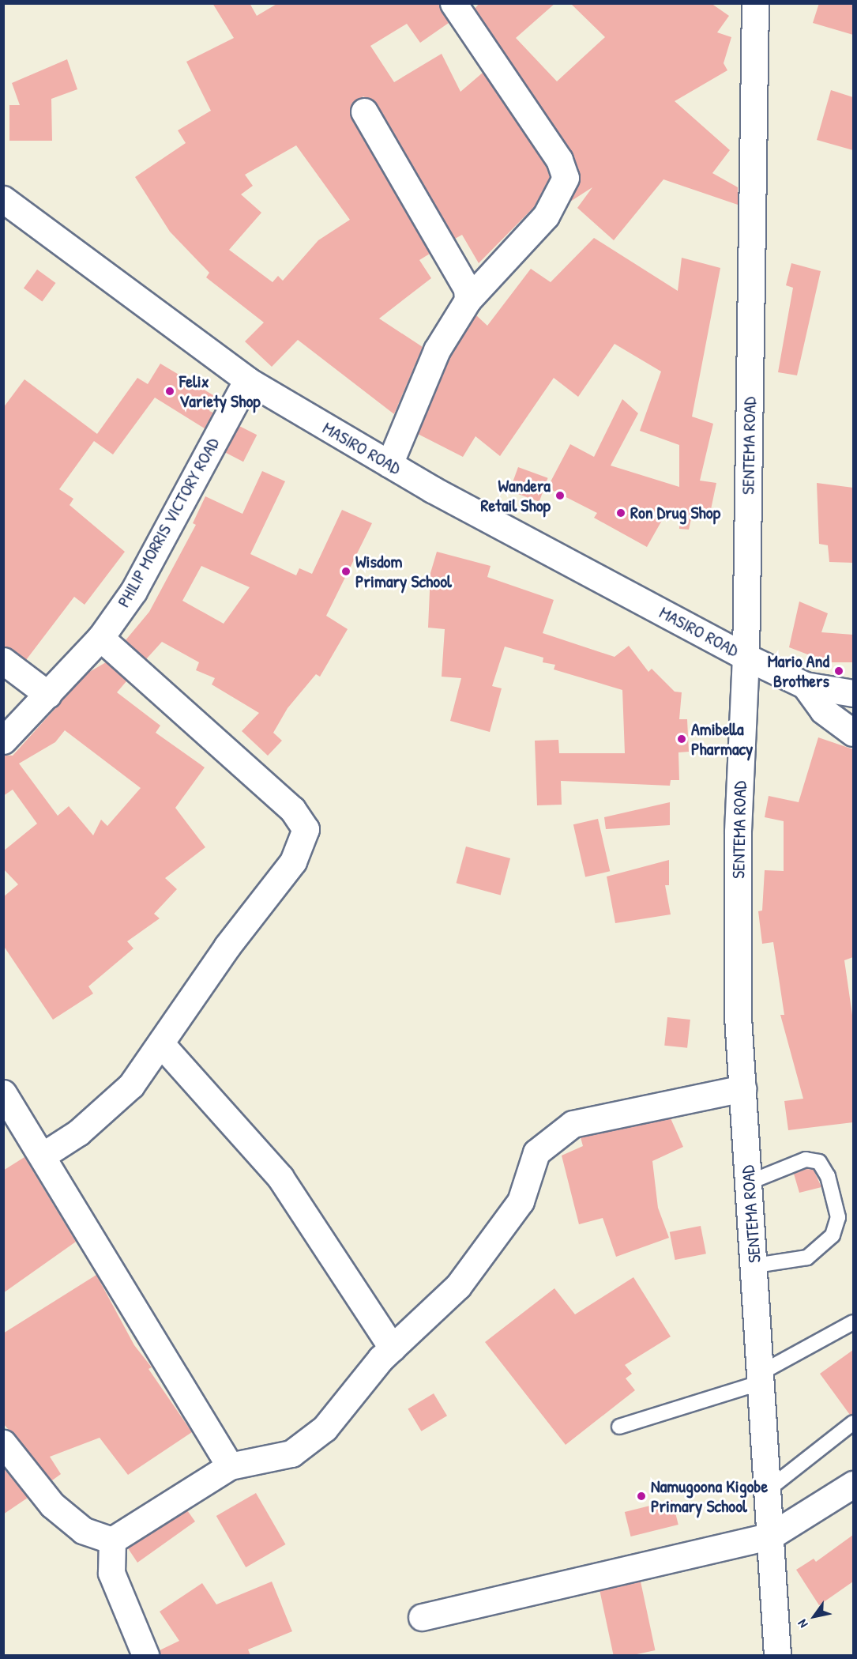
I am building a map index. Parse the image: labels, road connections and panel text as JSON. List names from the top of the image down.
{
  "streets": {
    "street": ["SENTEMA ROAD", "MASIRO ROAD", "PHILIP MORRIS VICTORY ROAD"]
  },
  "crossings": [
    ["SENTEMA ROAD", "MASIRO ROAD"],
    ["MASIRO ROAD", "PHILIP MORRIS VICTORY ROAD"]
  ],
  "places": [
    "Felix Variety Shop",
    "Wandera Retail Shop",
    "Ron Drug Shop",
    "Wisdom Primary School",
    "Mario And Brothers",
    "Amibella Pharmacy",
    "Namugoona Kigobe Primary School"
  ],
  "north": "bottom left"
}
